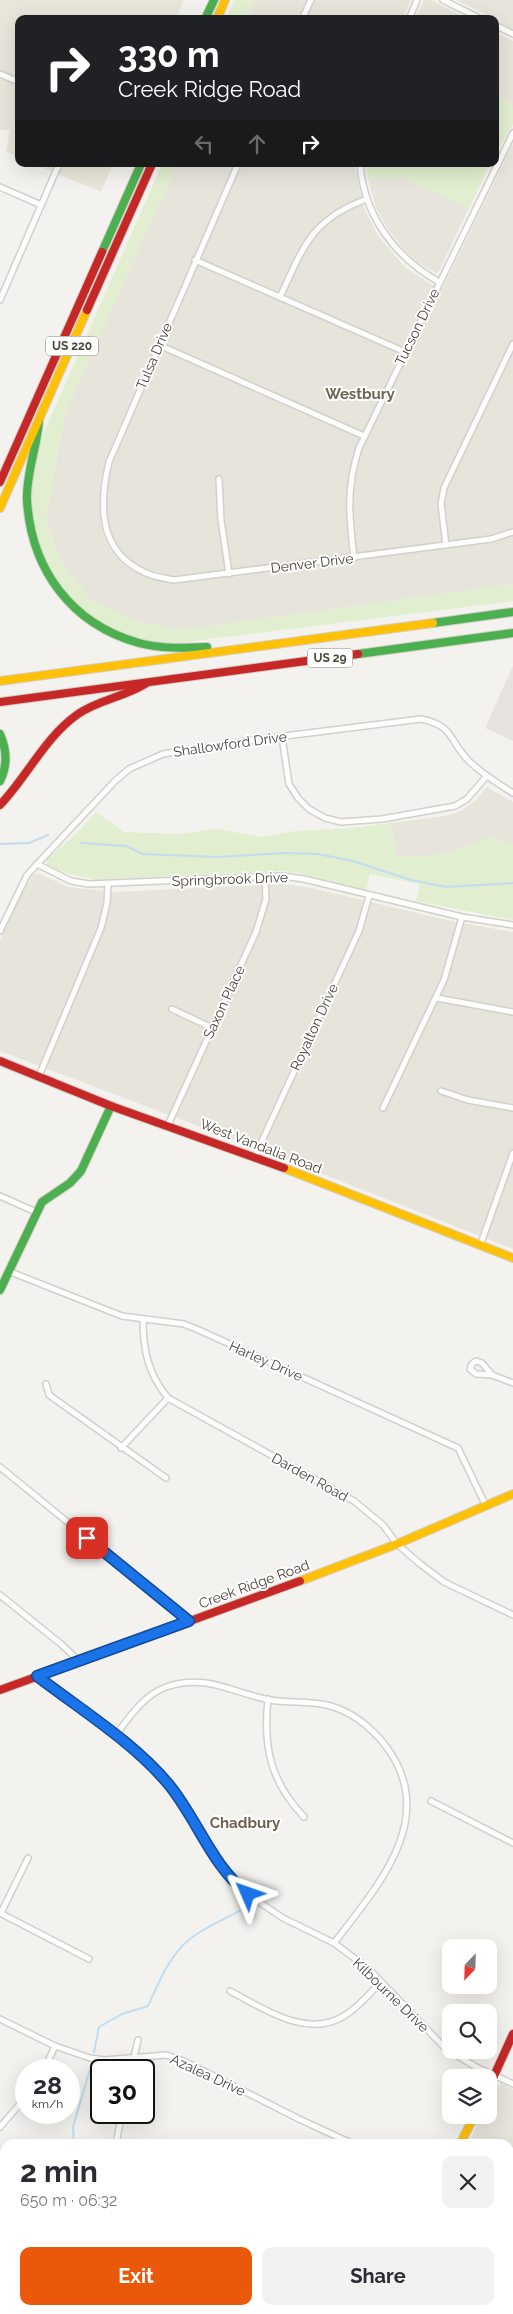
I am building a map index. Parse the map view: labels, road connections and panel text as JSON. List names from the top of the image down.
{
  "streets": {
    "main road": [
      "US 220",
      "US 29",
      "West Vandalia Road",
      "Creek Ridge Road"
    ],
    "street": [
      "Tucson Drive",
      "Tulsa Drive",
      "Denver Drive",
      "Shallowford Drive",
      "Springbrook Drive",
      "Saxon Place",
      "Royalton Drive",
      "Harley Drive",
      "Darden Road",
      "Kilbourne Drive",
      "Azalea Drive"
    ]
  },
  "crossings": [
    ["Tucson Drive", "Denver Drive"],
    ["Tulsa Drive", "Denver Drive"],
    ["Shallowford Drive", "Springbrook Drive"],
    ["Springbrook Drive", "Saxon Place"],
    ["Springbrook Drive", "Royalton Drive"],
    ["Saxon Place", "West Vandalia Road"],
    ["Royalton Drive", "West Vandalia Road"],
    ["Harley Drive", "Darden Road"],
    ["Harley Drive", "Creek Ridge Road"],
    ["Darden Road", "Creek Ridge Road"],
    ["Creek Ridge Road", "Kilbourne Drive"]
  ],
  "districts": ["Westbury", "Chadbury"],
  "north": "bottom left",
  "page": {
    "turn": ["330 m", "Creek Ridge Road"],
    "speed": "28 km/h",
    "limit": "30",
    "heading": ["2 min", "650 m · 06:32"],
    "buttons": ["Exit", "Share"]
  }
}
